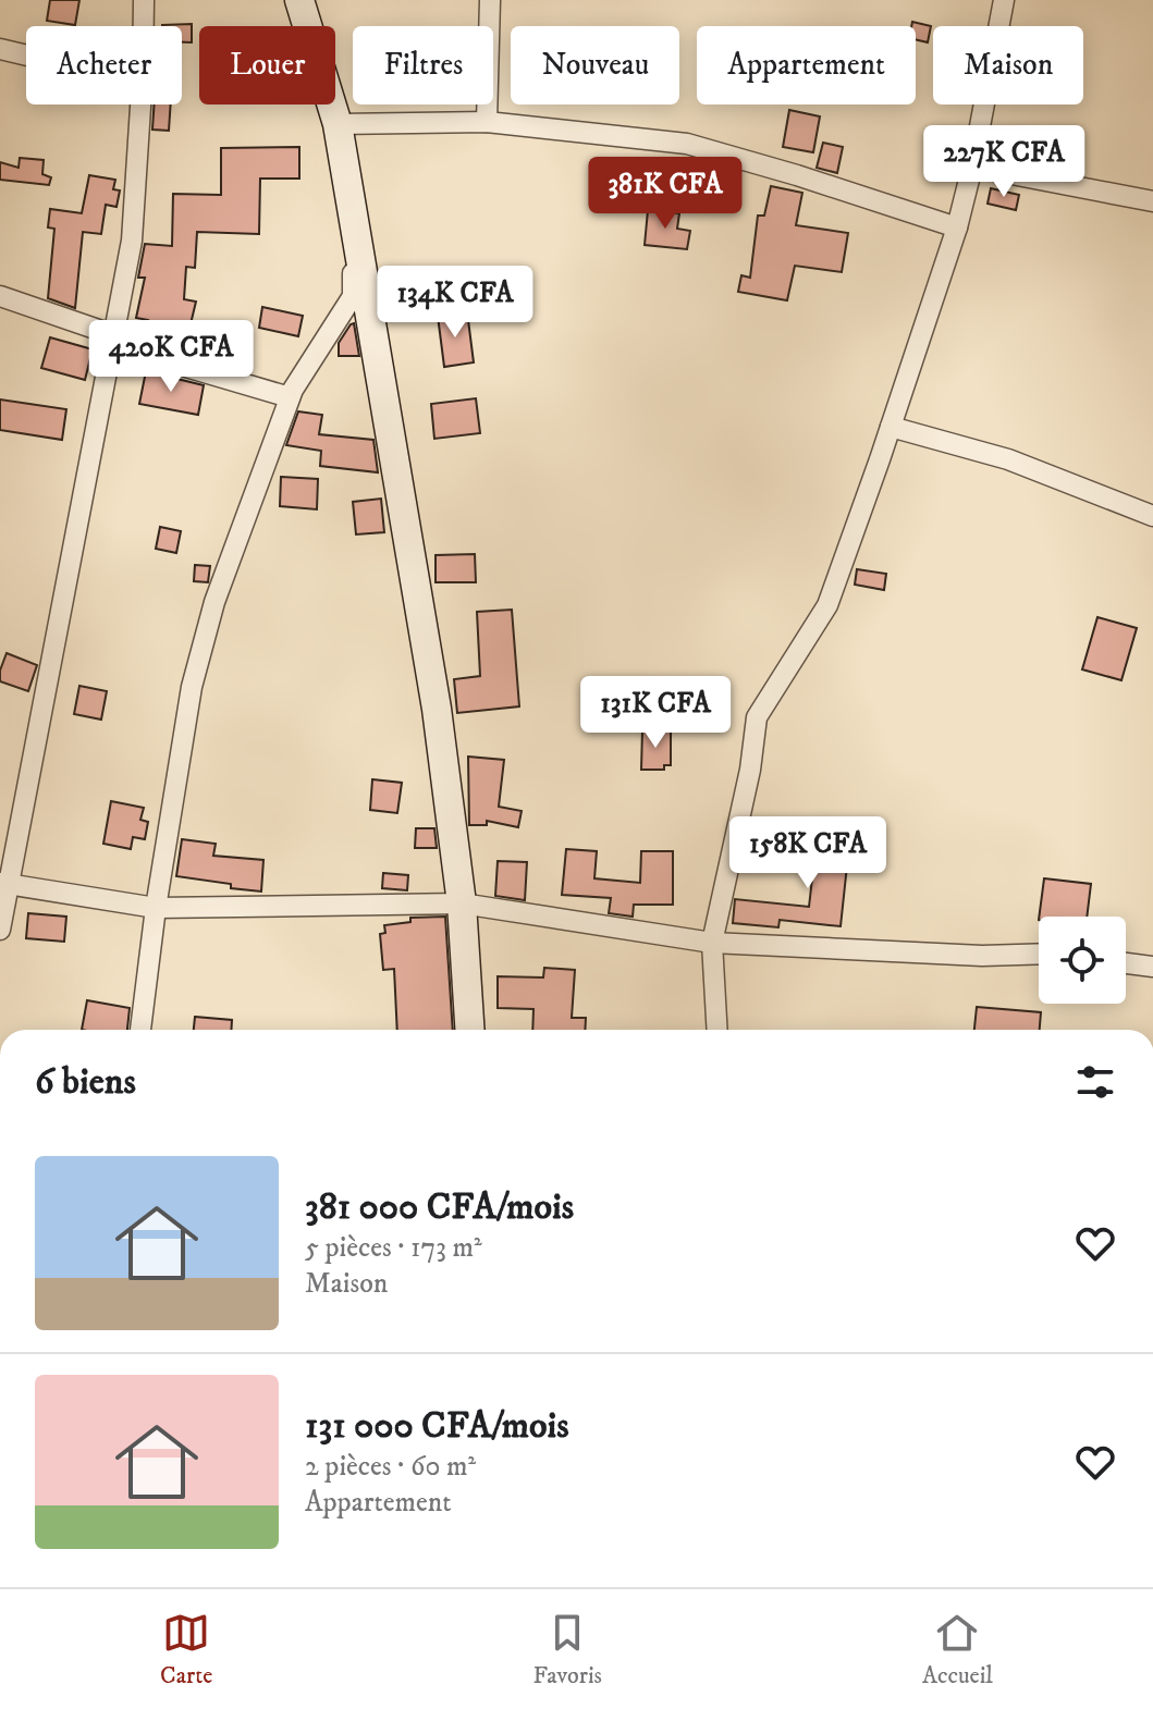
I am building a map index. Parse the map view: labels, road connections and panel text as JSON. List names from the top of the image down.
{
  "page": {
    "chip": [
      "Acheter",
      "Louer",
      "Filtres",
      "Nouveau",
      "Appartement",
      "Maison"
    ],
    "price": [
      "227K CFA",
      "381K CFA",
      "134K CFA",
      "420K CFA",
      "131K CFA",
      "158K CFA"
    ],
    "heading": "6 biens",
    "list": [
      {
        "name": "381 000 CFA/mois",
        "note": "5 pièces · 173 m² · Maison"
      },
      {
        "name": "131 000 CFA/mois",
        "note": "2 pièces · 60 m² · Appartement"
      }
    ],
    "tabs": ["Carte", "Favoris", "Accueil"]
  }
}
